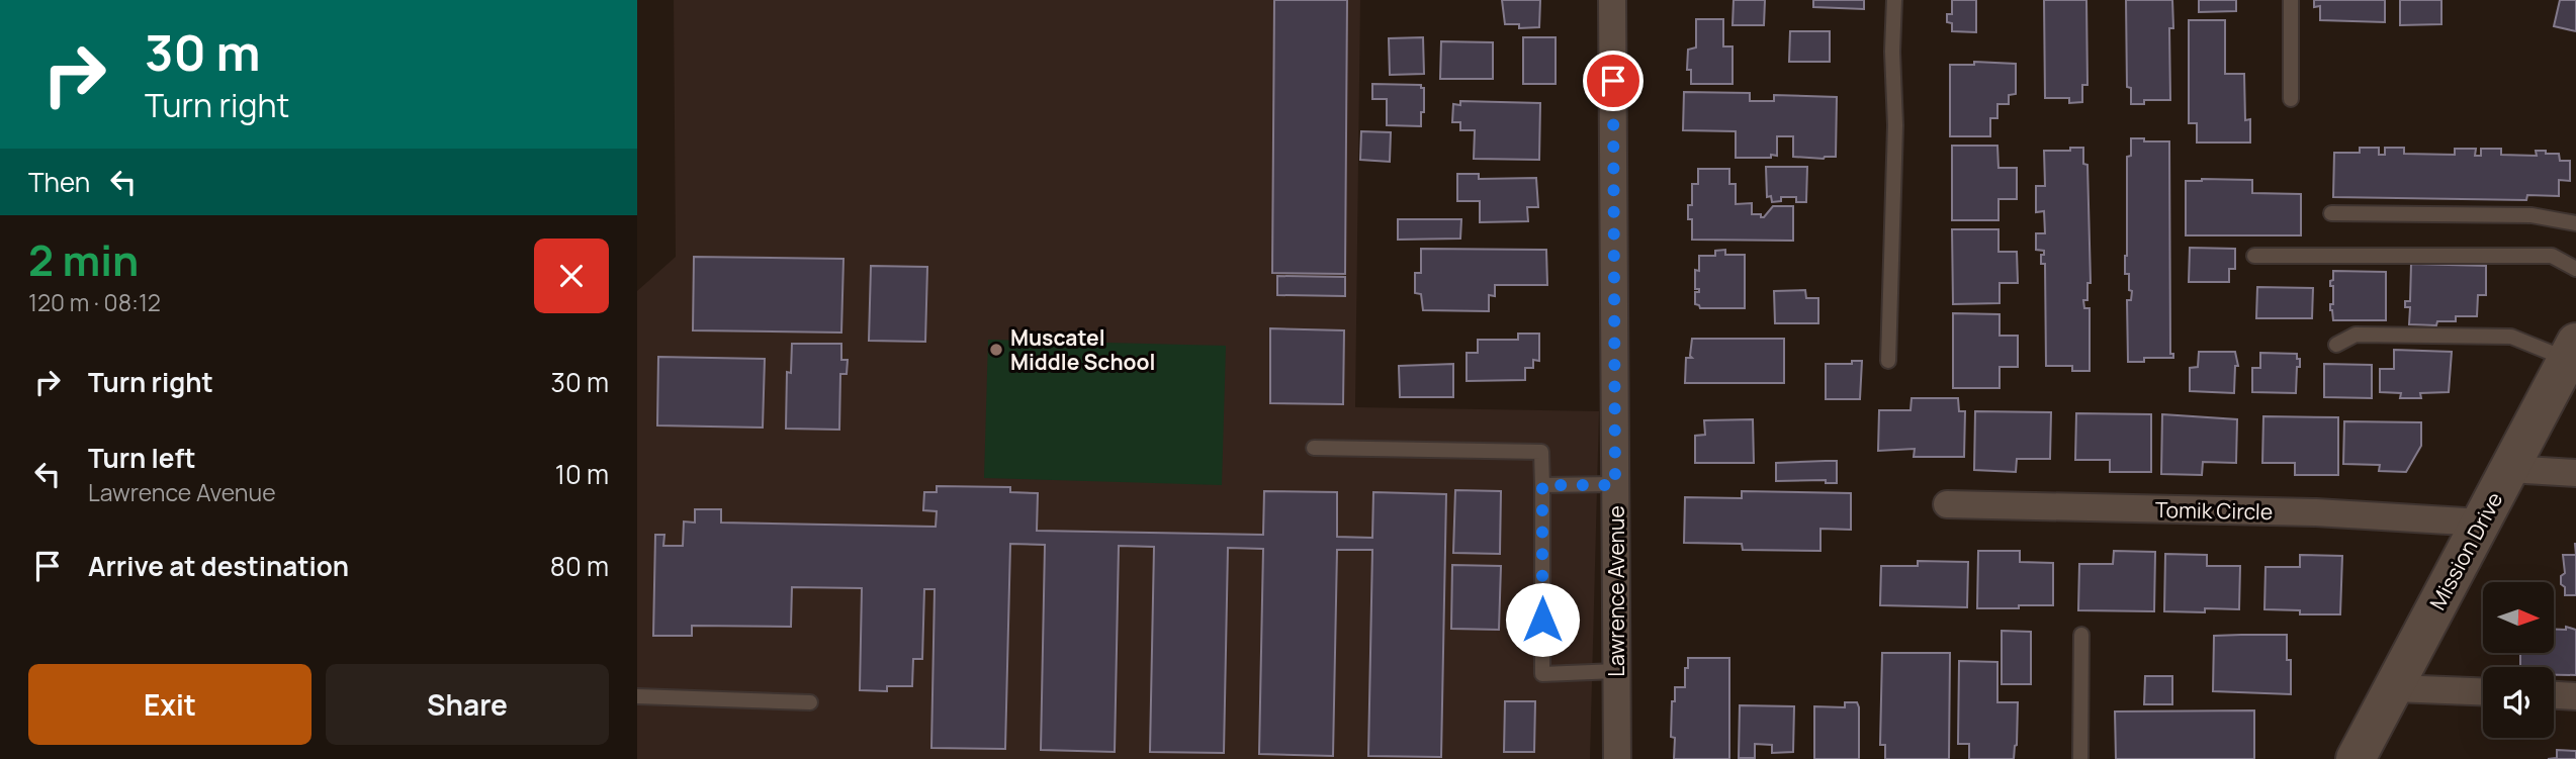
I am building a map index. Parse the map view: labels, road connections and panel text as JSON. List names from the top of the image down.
{
  "streets": {
    "main road": ["Mission Drive"],
    "street": ["Tomik Circle", "Lawrence Avenue"]
  },
  "crossings": [
    ["Tomik Circle", "Mission Drive"]
  ],
  "places": ["Muscatel Middle School"],
  "north": "right",
  "page": {
    "turn": ["30 m", "Turn right"],
    "then": "Then",
    "heading": ["2 min", "120 m · 08:12"],
    "list": [
      {
        "name": "Turn right",
        "value": "30 m"
      },
      {
        "name": "Turn left",
        "note": "Lawrence Avenue",
        "value": "10 m"
      },
      {
        "name": "Arrive at destination",
        "value": "80 m"
      }
    ],
    "buttons": ["Exit", "Share"]
  }
}
